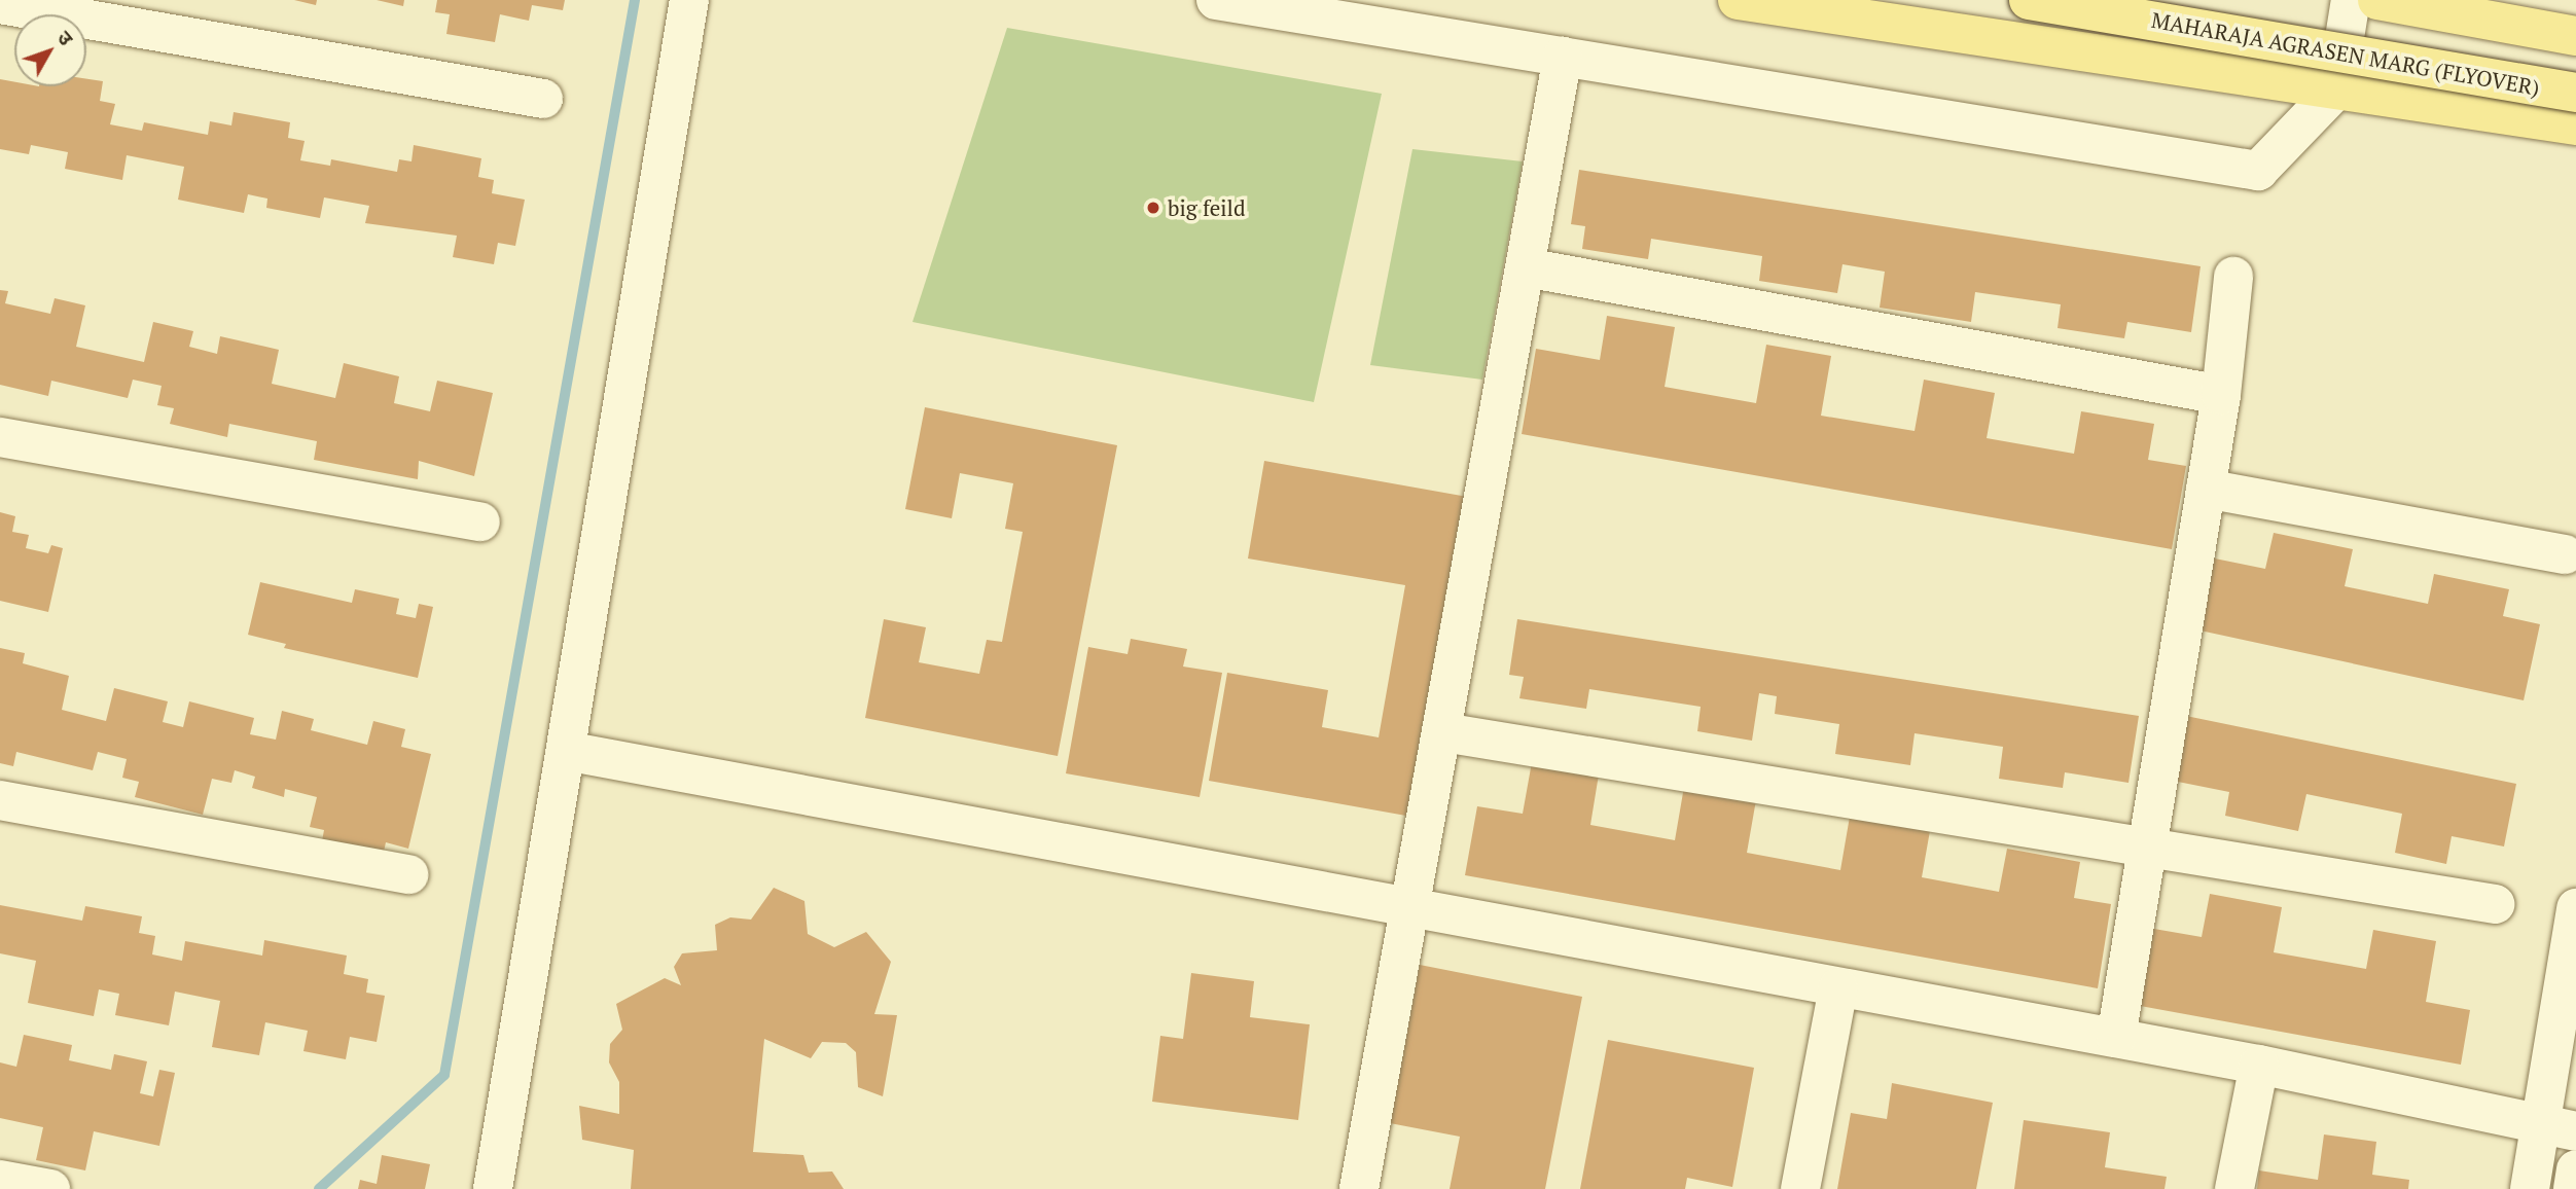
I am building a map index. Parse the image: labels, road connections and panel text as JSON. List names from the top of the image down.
{
  "streets": {
    "main road": ["MAHARAJA AGRASEN MARG (FLYOVER)"]
  },
  "places": ["big feild"],
  "north": "top right"
}
